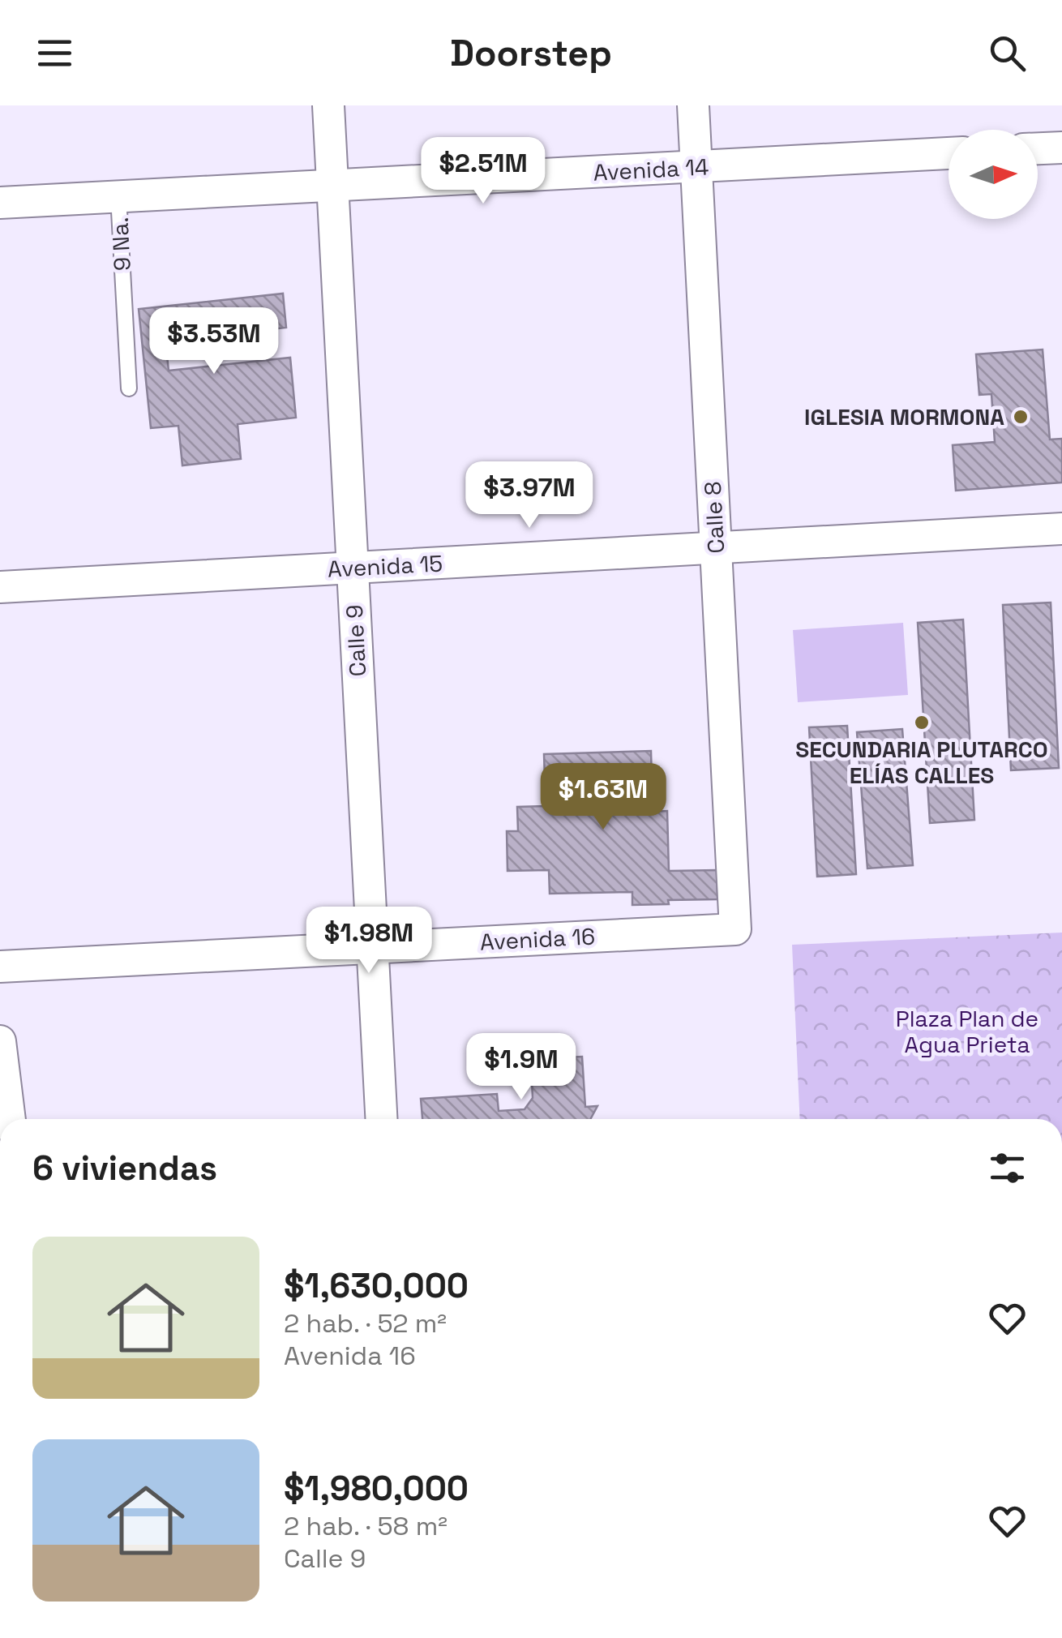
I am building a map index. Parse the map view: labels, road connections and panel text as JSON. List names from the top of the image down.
{
  "streets": {
    "street": [
      "Avenida 14",
      "Calle 8",
      "Avenida 15",
      "Calle 9",
      "Avenida 16"
    ],
    "lane": ["9 Na."]
  },
  "crossings": [
    ["Avenida 14", "9 Na."],
    ["Avenida 14", "Calle 8"],
    ["Avenida 14", "Calle 9"],
    ["Calle 8", "Avenida 15"],
    ["Calle 8", "Avenida 16"],
    ["Avenida 15", "Calle 9"],
    ["Calle 9", "Avenida 16"]
  ],
  "parks": ["Plaza Plan de Agua Prieta"],
  "places": ["IGLESIA MORMONA", "SECUNDARIA PLUTARCO ELÍAS CALLES"],
  "north": "right",
  "page": {
    "header": "Doorstep",
    "price": [
      "$2.51M",
      "$3.53M",
      "$3.97M",
      "$1.63M",
      "$1.98M",
      "$1.9M"
    ],
    "heading": "6 viviendas",
    "list": [
      {
        "name": "$1,630,000",
        "note": "2 hab. · 52 m² · Avenida 16"
      },
      {
        "name": "$1,980,000",
        "note": "2 hab. · 58 m² · Calle 9"
      }
    ]
  }
}
